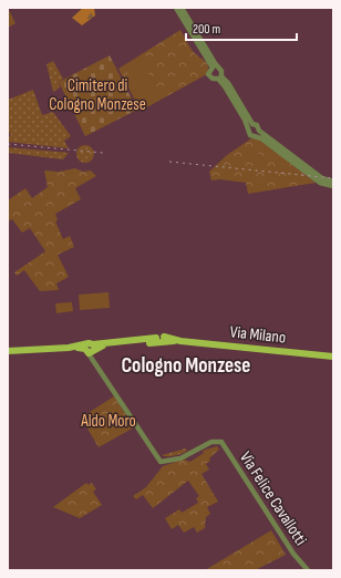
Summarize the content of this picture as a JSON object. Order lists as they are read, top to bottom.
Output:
{
  "streets": {
    "main road": ["Via Milano"],
    "street": ["Via Felice Cavallotti"]
  },
  "crossings": [
    ["Via Milano", "Via Felice Cavallotti"]
  ],
  "districts": ["Cologno Monzese"],
  "parks": ["Cimitero di Cologno Monzese", "Aldo Moro"],
  "scale_bar": "200 m"
}
